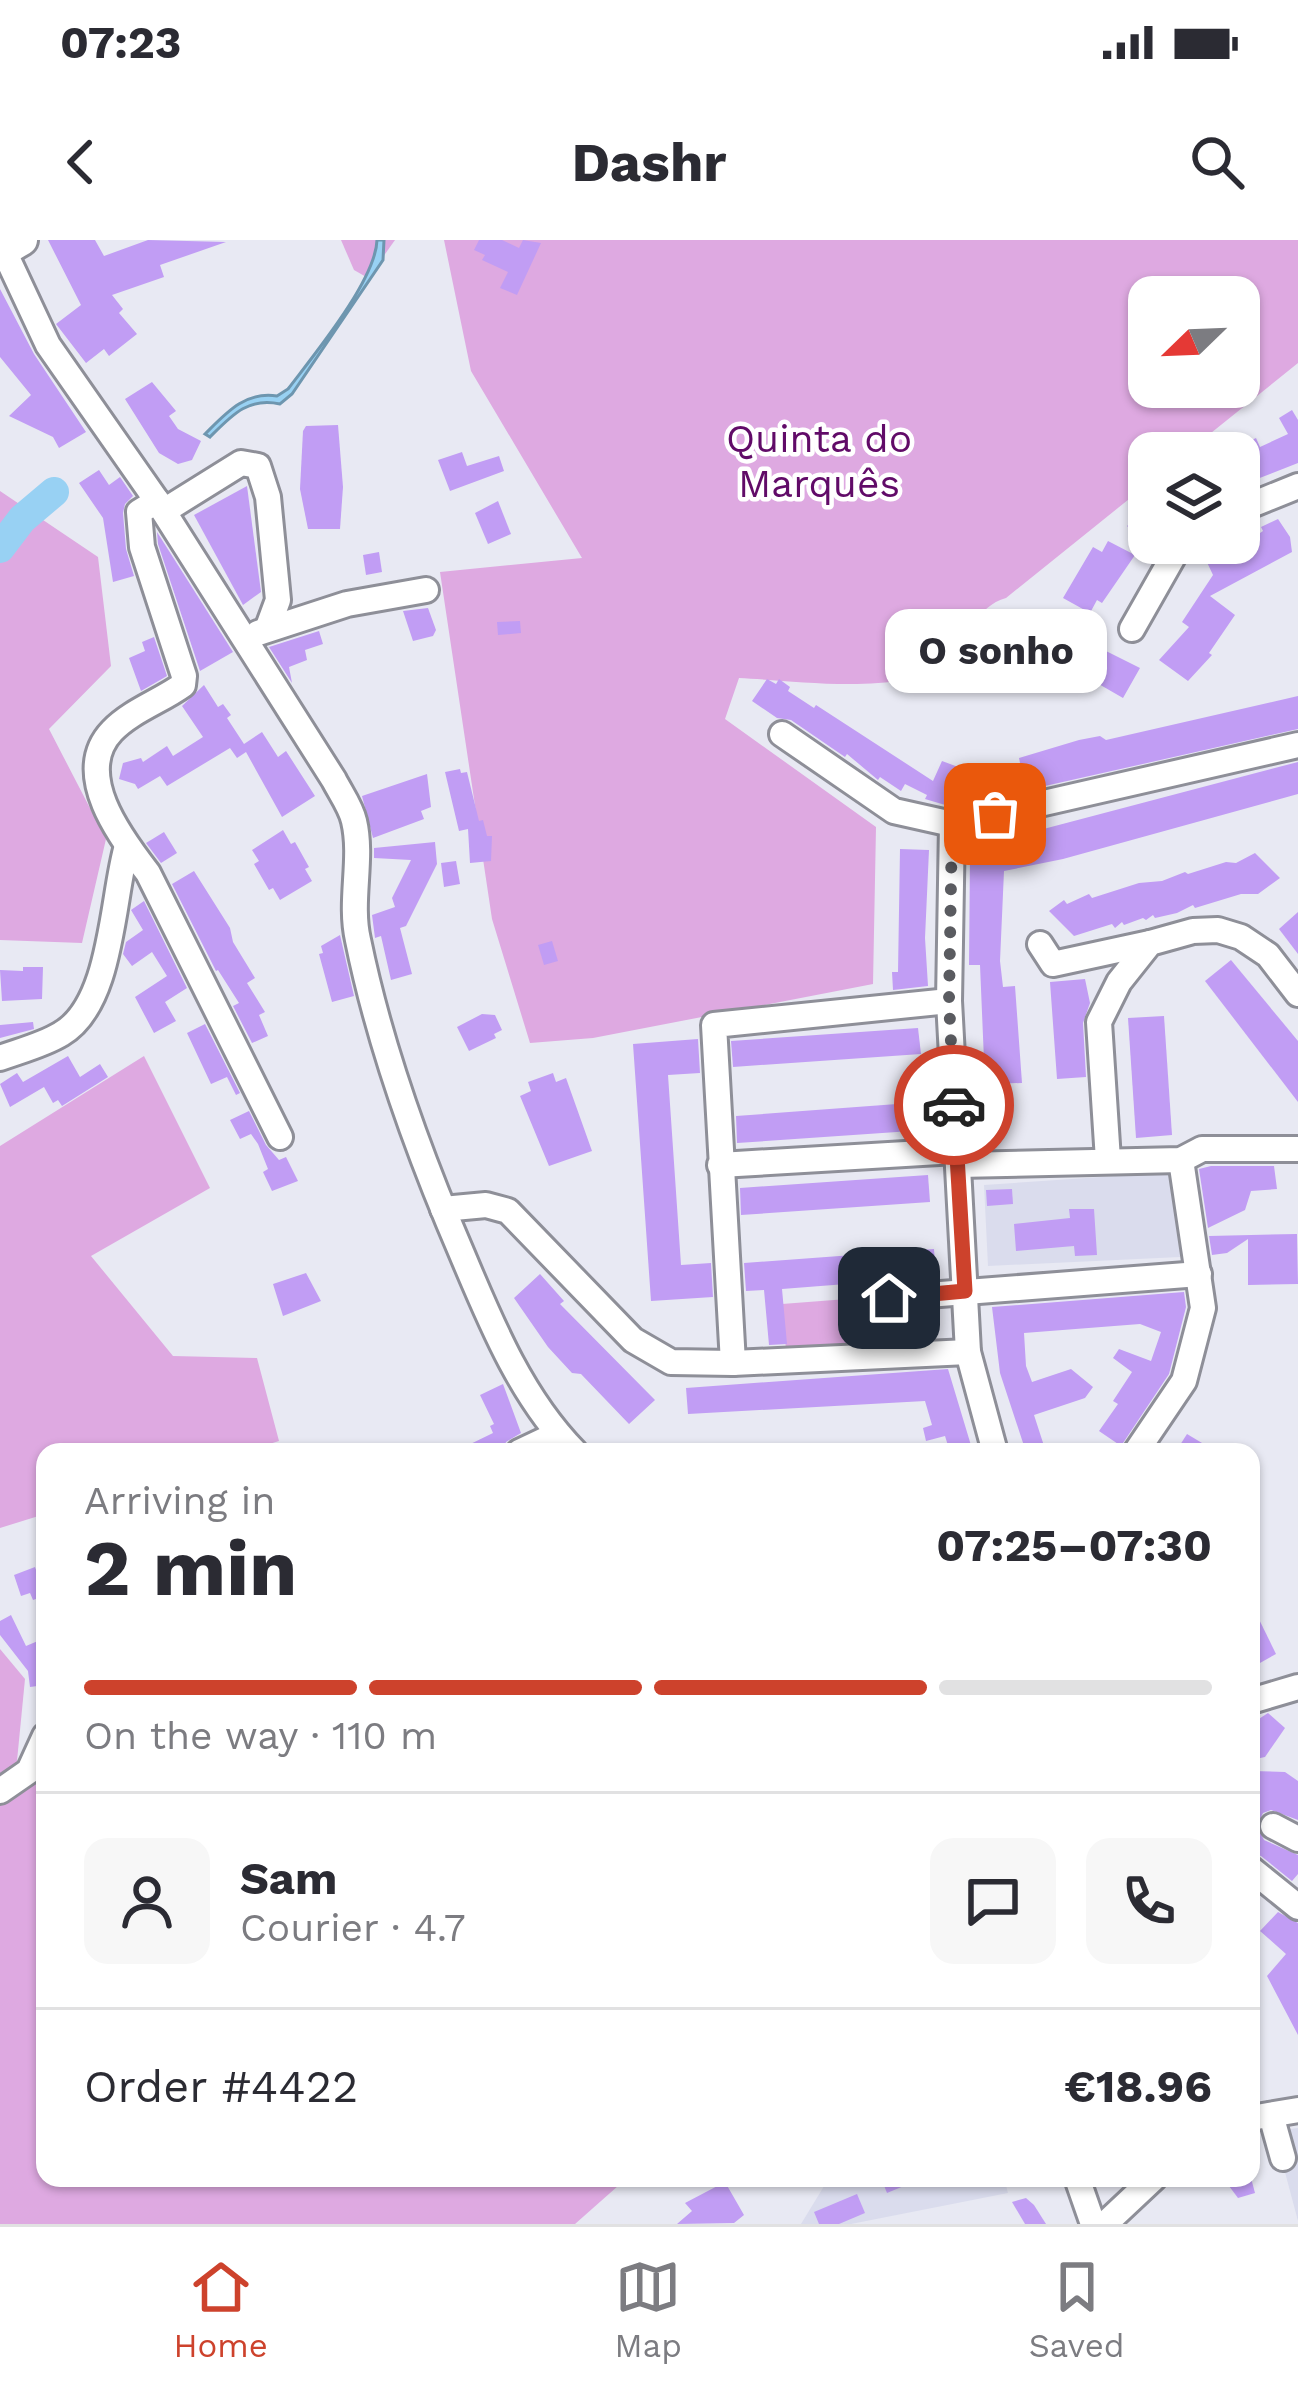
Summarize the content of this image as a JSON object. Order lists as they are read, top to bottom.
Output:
{
  "parks": ["Quinta do Marquês"],
  "places": ["O sonho"],
  "north": "bottom left",
  "page": {
    "status": "07:23",
    "header": "Dashr",
    "bubble": "O sonho",
    "heading": ["2 min", "Arriving in", "07:25–07:30"],
    "panel": [
      "Sam",
      "Courier · 4.7",
      "Order #4422",
      "€18.96"
    ],
    "bar": "On the way · 110 m",
    "tabs": ["Home", "Map", "Saved"]
  }
}
